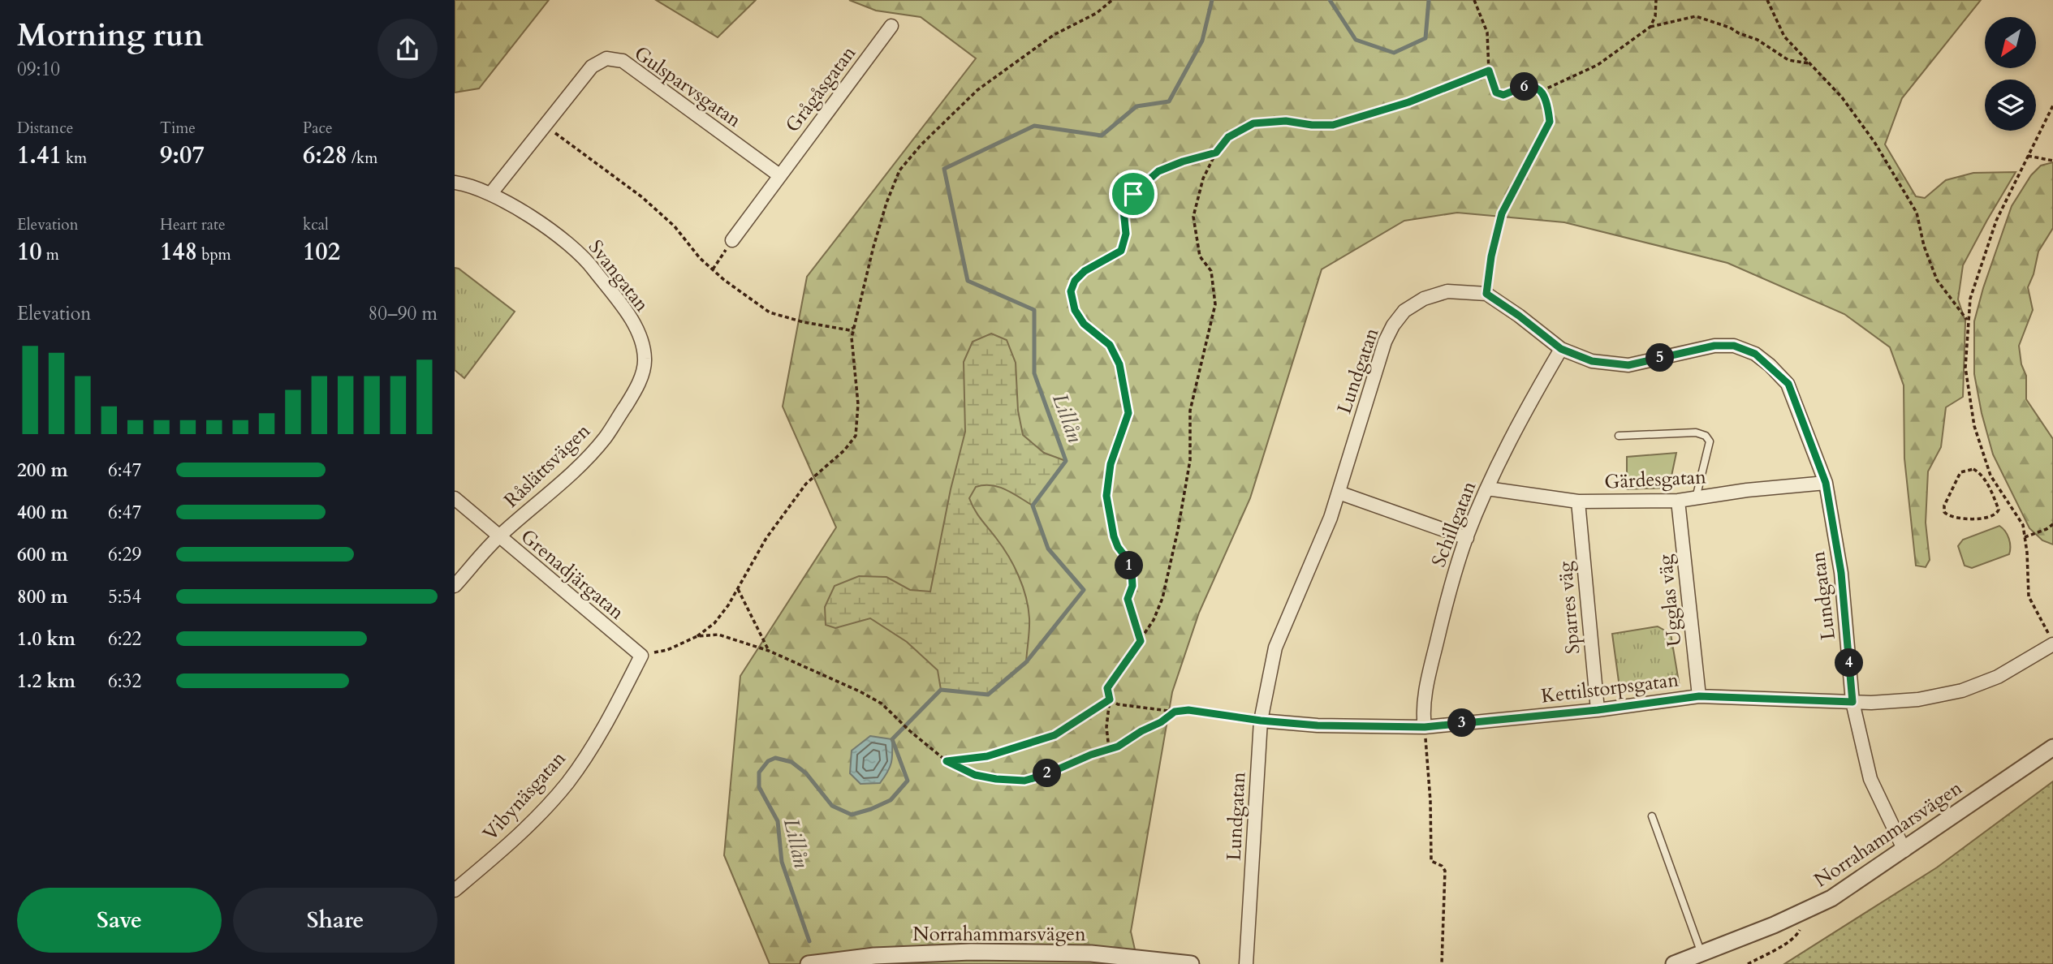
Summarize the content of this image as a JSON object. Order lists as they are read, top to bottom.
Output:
{
  "streets": {
    "street": [
      "Gulsparvsgatan",
      "Grågåsgatan",
      "Svangatan",
      "Lundgatan",
      "Råslättsvägen",
      "Gärdesgatan",
      "Schillgatan",
      "Grenadjärgatan",
      "Ugglas väg",
      "Sparres väg",
      "Kettilstorpsgatan",
      "Vibynäsgatan",
      "Norrahammarsvägen"
    ]
  },
  "crossings": [
    ["Gulsparvsgatan", "Grågåsgatan"],
    ["Gulsparvsgatan", "Svangatan"],
    ["Svangatan", "Råslättsvägen"],
    ["Lundgatan", "Gärdesgatan"],
    ["Lundgatan", "Schillgatan"],
    ["Lundgatan", "Kettilstorpsgatan"],
    ["Lundgatan", "Norrahammarsvägen"],
    ["Råslättsvägen", "Grenadjärgatan"],
    ["Gärdesgatan", "Schillgatan"],
    ["Gärdesgatan", "Ugglas väg"],
    ["Gärdesgatan", "Sparres väg"],
    ["Schillgatan", "Kettilstorpsgatan"],
    ["Grenadjärgatan", "Vibynäsgatan"],
    ["Ugglas väg", "Kettilstorpsgatan"],
    ["Sparres väg", "Kettilstorpsgatan"]
  ],
  "water": ["Lillån"],
  "north": "bottom left",
  "page": {
    "heading": ["Morning run", "09:10"],
    "pins": [
      "6",
      "5",
      "1",
      "4",
      "3",
      "2"
    ],
    "stats": [
      ["Distance", "1.41 km"],
      ["Time", "9:07"],
      ["Pace", "6:28 /km"],
      ["Elevation", "10 m"],
      ["Heart rate", "148 bpm"],
      ["kcal", "102"]
    ],
    "chart": ["Elevation", "80–90 m"],
    "list": [
      {
        "name": "200 m",
        "note": "6:47"
      },
      {
        "name": "400 m",
        "note": "6:47"
      },
      {
        "name": "600 m",
        "note": "6:29"
      },
      {
        "name": "800 m",
        "note": "5:54"
      },
      {
        "name": "1.0 km",
        "note": "6:22"
      },
      {
        "name": "1.2 km",
        "note": "6:32"
      }
    ],
    "buttons": ["Save", "Share"]
  }
}
